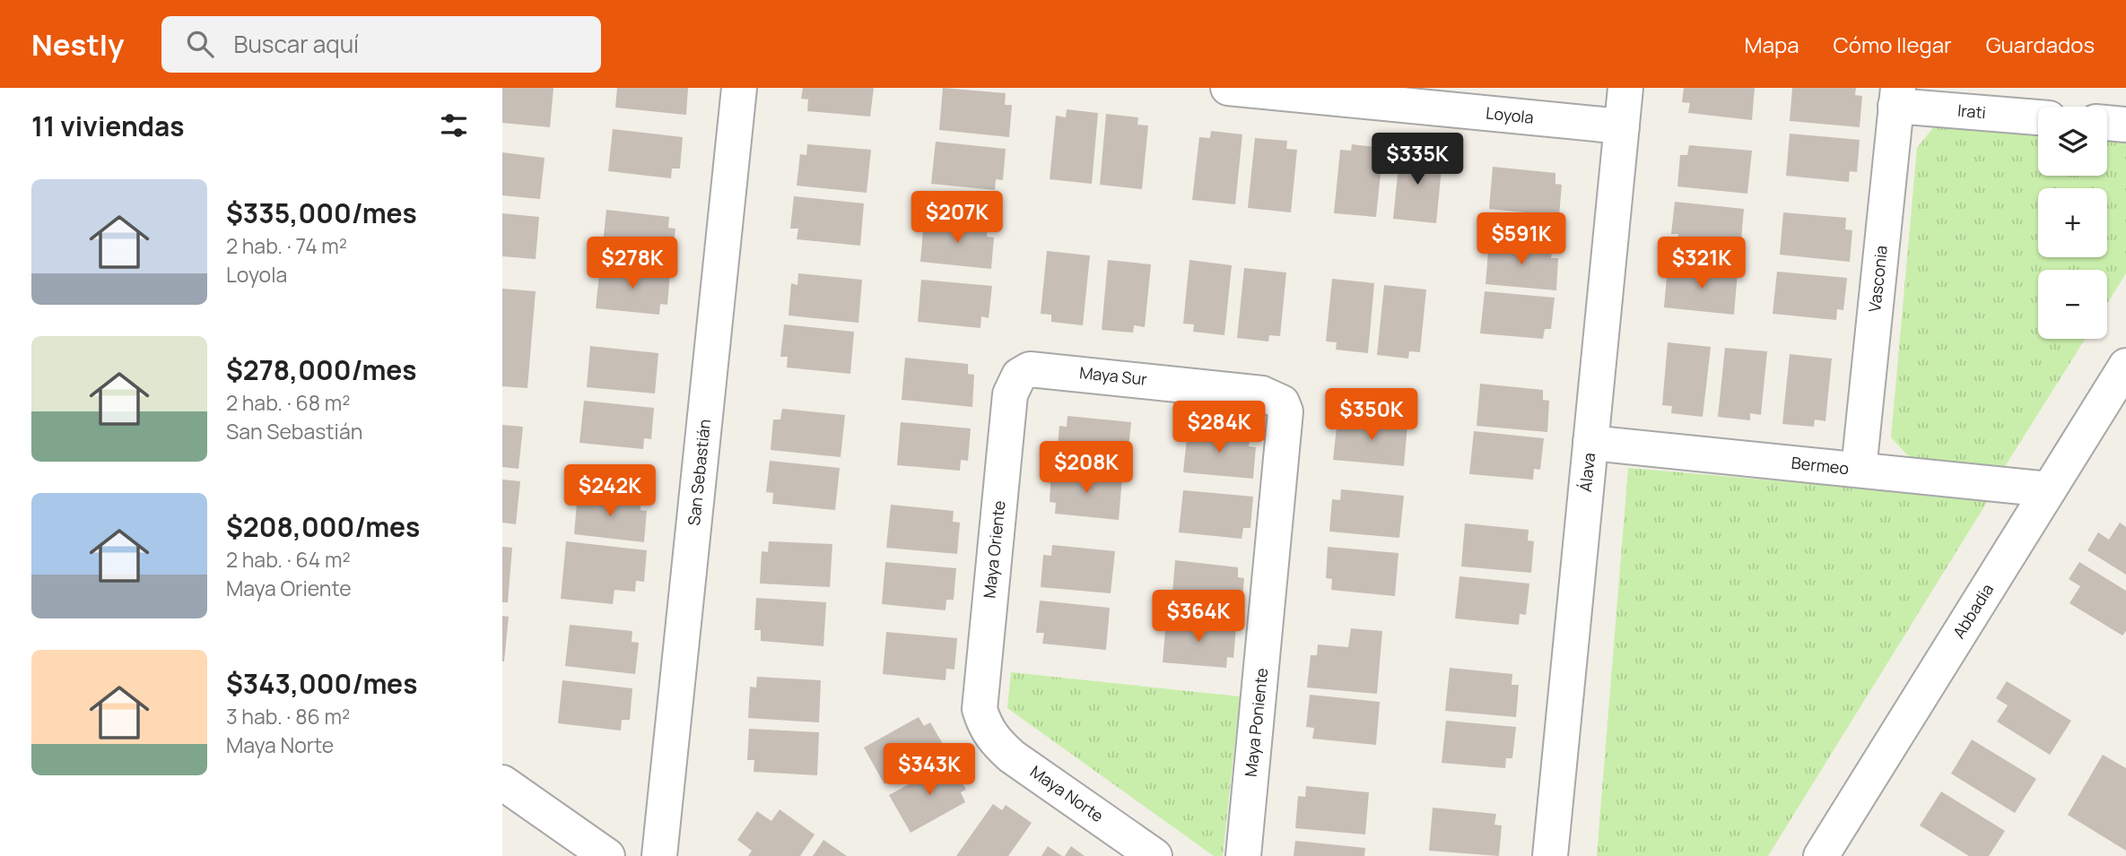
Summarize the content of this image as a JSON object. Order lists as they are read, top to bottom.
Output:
{
  "streets": {
    "street": [
      "Irati",
      "Loyola",
      "Vasconia",
      "Maya Sur",
      "Bermeo",
      "San Sebastián",
      "Álava",
      "Maya Oriente",
      "Abbadia",
      "Maya Poniente",
      "Maya Norte"
    ]
  },
  "crossings": [
    ["Irati", "Vasconia"],
    ["Loyola", "Álava"],
    ["Vasconia", "Bermeo"],
    ["Maya Sur", "Maya Oriente"],
    ["Maya Sur", "Maya Poniente"],
    ["Bermeo", "Álava"],
    ["Bermeo", "Abbadia"],
    ["Maya Oriente", "Maya Norte"]
  ],
  "page": {
    "header": "Nestly",
    "search": "Buscar aquí",
    "nav": ["Mapa", "Cómo llegar", "Guardados"],
    "heading": "11 viviendas",
    "map_buttons": ["+", "−"],
    "price": [
      "$335K",
      "$207K",
      "$591K",
      "$278K",
      "$321K",
      "$350K",
      "$284K",
      "$208K",
      "$242K",
      "$364K",
      "$343K"
    ],
    "list": [
      {
        "name": "$335,000/mes",
        "note": "2 hab. · 74 m² · Loyola"
      },
      {
        "name": "$278,000/mes",
        "note": "2 hab. · 68 m² · San Sebastián"
      },
      {
        "name": "$208,000/mes",
        "note": "2 hab. · 64 m² · Maya Oriente"
      },
      {
        "name": "$343,000/mes",
        "note": "3 hab. · 86 m² · Maya Norte"
      }
    ]
  }
}
